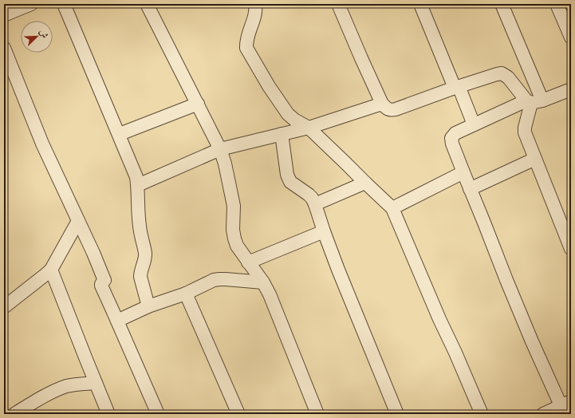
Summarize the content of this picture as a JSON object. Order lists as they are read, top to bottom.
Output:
{
  "north": "top right"
}
